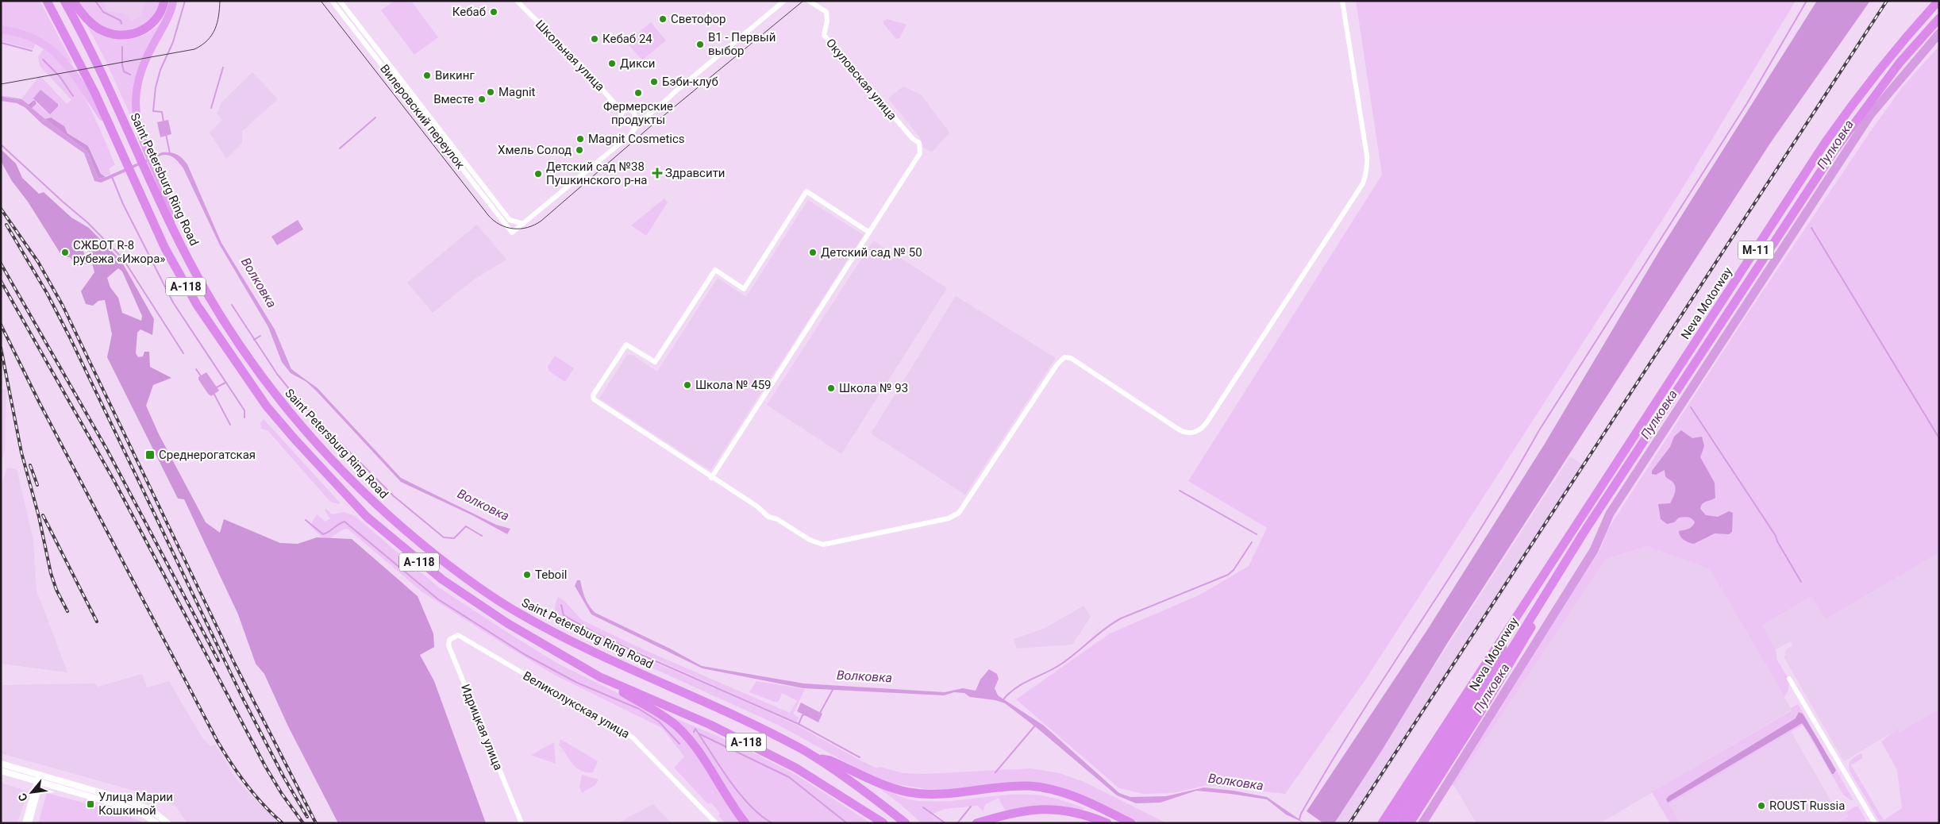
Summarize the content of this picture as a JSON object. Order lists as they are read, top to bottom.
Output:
{
  "streets": {
    "highway": [
      "Saint Petersburg Ring Road",
      "М-11",
      "А-118",
      "Neva Motorway"
    ],
    "street": [
      "Школьная улица",
      "Окуловская улица",
      "Вилеровский переулок",
      "Великолукская улица",
      "Идрицкая улица"
    ]
  },
  "crossings": [
    ["Великолукская улица", "Идрицкая улица"]
  ],
  "water": ["Пулковка", "Волковка"],
  "places": {
    "other": [
      "Кебаб",
      "Светофор",
      "Кебаб 24",
      "В1 - Первый выбор",
      "Дикси",
      "Викинг",
      "Бэби-клуб",
      "Magnit",
      "Фермерские продукты",
      "Вместе",
      "Magnit Cosmetics",
      "Хмель Солод",
      "Детский сад №38 Пушкинского р-на",
      "СЖБОТ R-8 рубежа «Ижора»",
      "Детский сад № 50",
      "Школа № 459",
      "Школа № 93",
      "Teboil",
      "ROUST Russia"
    ],
    "health": ["Здравсити"],
    "transit": ["Среднерогатская", "Улица Марии Кошкиной"]
  },
  "north": "bottom left"
}
